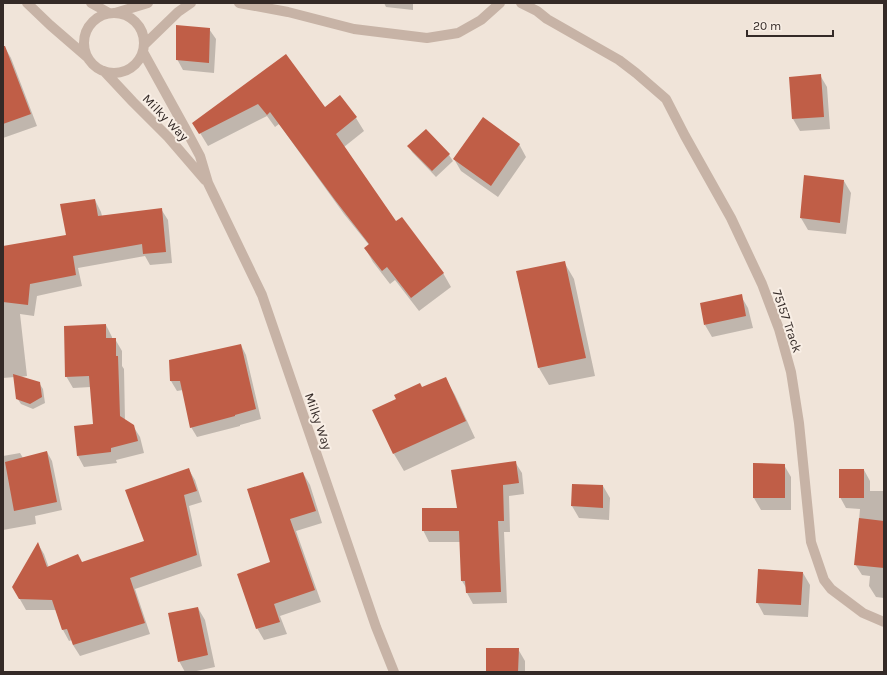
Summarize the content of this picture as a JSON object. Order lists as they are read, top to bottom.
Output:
{
  "streets": {
    "street": ["Milky Way", "75157 Track"]
  },
  "scale_bar": "20 m"
}
